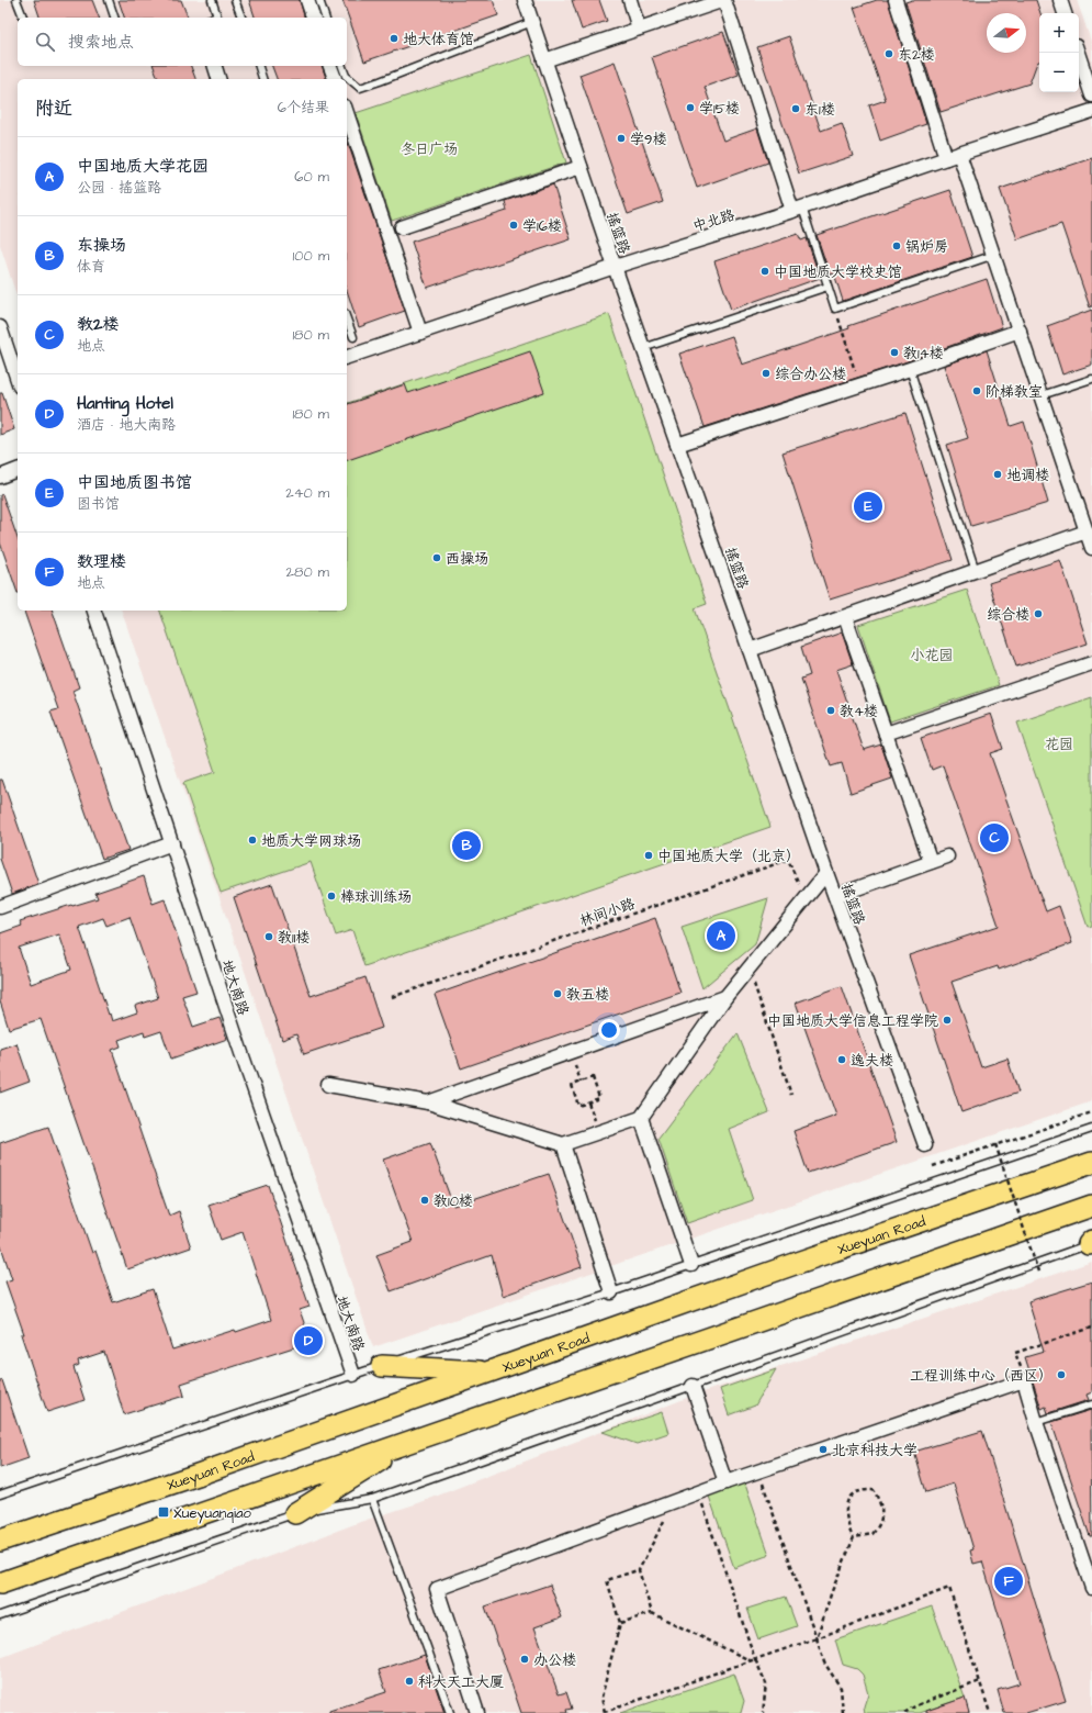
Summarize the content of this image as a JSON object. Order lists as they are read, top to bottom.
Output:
{
  "streets": {
    "main road": ["Xueyuan Road"],
    "street": ["中北路", "摇篮路", "地大南路"],
    "path": ["林间小路"]
  },
  "crossings": [
    ["中北路", "摇篮路"]
  ],
  "parks": ["冬日广场", "小花园", "花园"],
  "places": {
    "other": [
      "地大体育馆",
      "东2楼",
      "学15楼",
      "东1楼",
      "学9楼",
      "学16楼",
      "锅炉房",
      "中国地质大学校史馆",
      "教14楼",
      "综合办公楼",
      "阶梯教室",
      "地调楼",
      "西操场",
      "综合楼",
      "教4楼",
      "地质大学网球场",
      "中国地质大学（北京）",
      "棒球训练场",
      "教11楼",
      "教五楼",
      "中国地质大学信息工程学院",
      "逸夫楼",
      "教10楼",
      "工程训练中心（西区）",
      "北京科技大学",
      "办公楼",
      "科大天工大厦"
    ],
    "transit": ["Xueyuanqiao"]
  },
  "north": "right",
  "page": {
    "map_buttons": ["+", "−"],
    "search": "搜索地点",
    "heading": ["附近", "6个结果"],
    "list": [
      {
        "mark": "A",
        "name": "中国地质大学花园",
        "note": "公园 · 摇篮路",
        "value": "60 m"
      },
      {
        "mark": "B",
        "name": "东操场",
        "note": "体育",
        "value": "100 m"
      },
      {
        "mark": "C",
        "name": "教2楼",
        "note": "地点",
        "value": "180 m"
      },
      {
        "mark": "D",
        "name": "Hanting Hotel",
        "note": "酒店 · 地大南路",
        "value": "180 m"
      },
      {
        "mark": "E",
        "name": "中国地质图书馆",
        "note": "图书馆",
        "value": "240 m"
      },
      {
        "mark": "F",
        "name": "数理楼",
        "note": "地点",
        "value": "280 m"
      }
    ],
    "pins": [
      "E",
      "C",
      "B",
      "A",
      "D",
      "F"
    ]
  }
}
